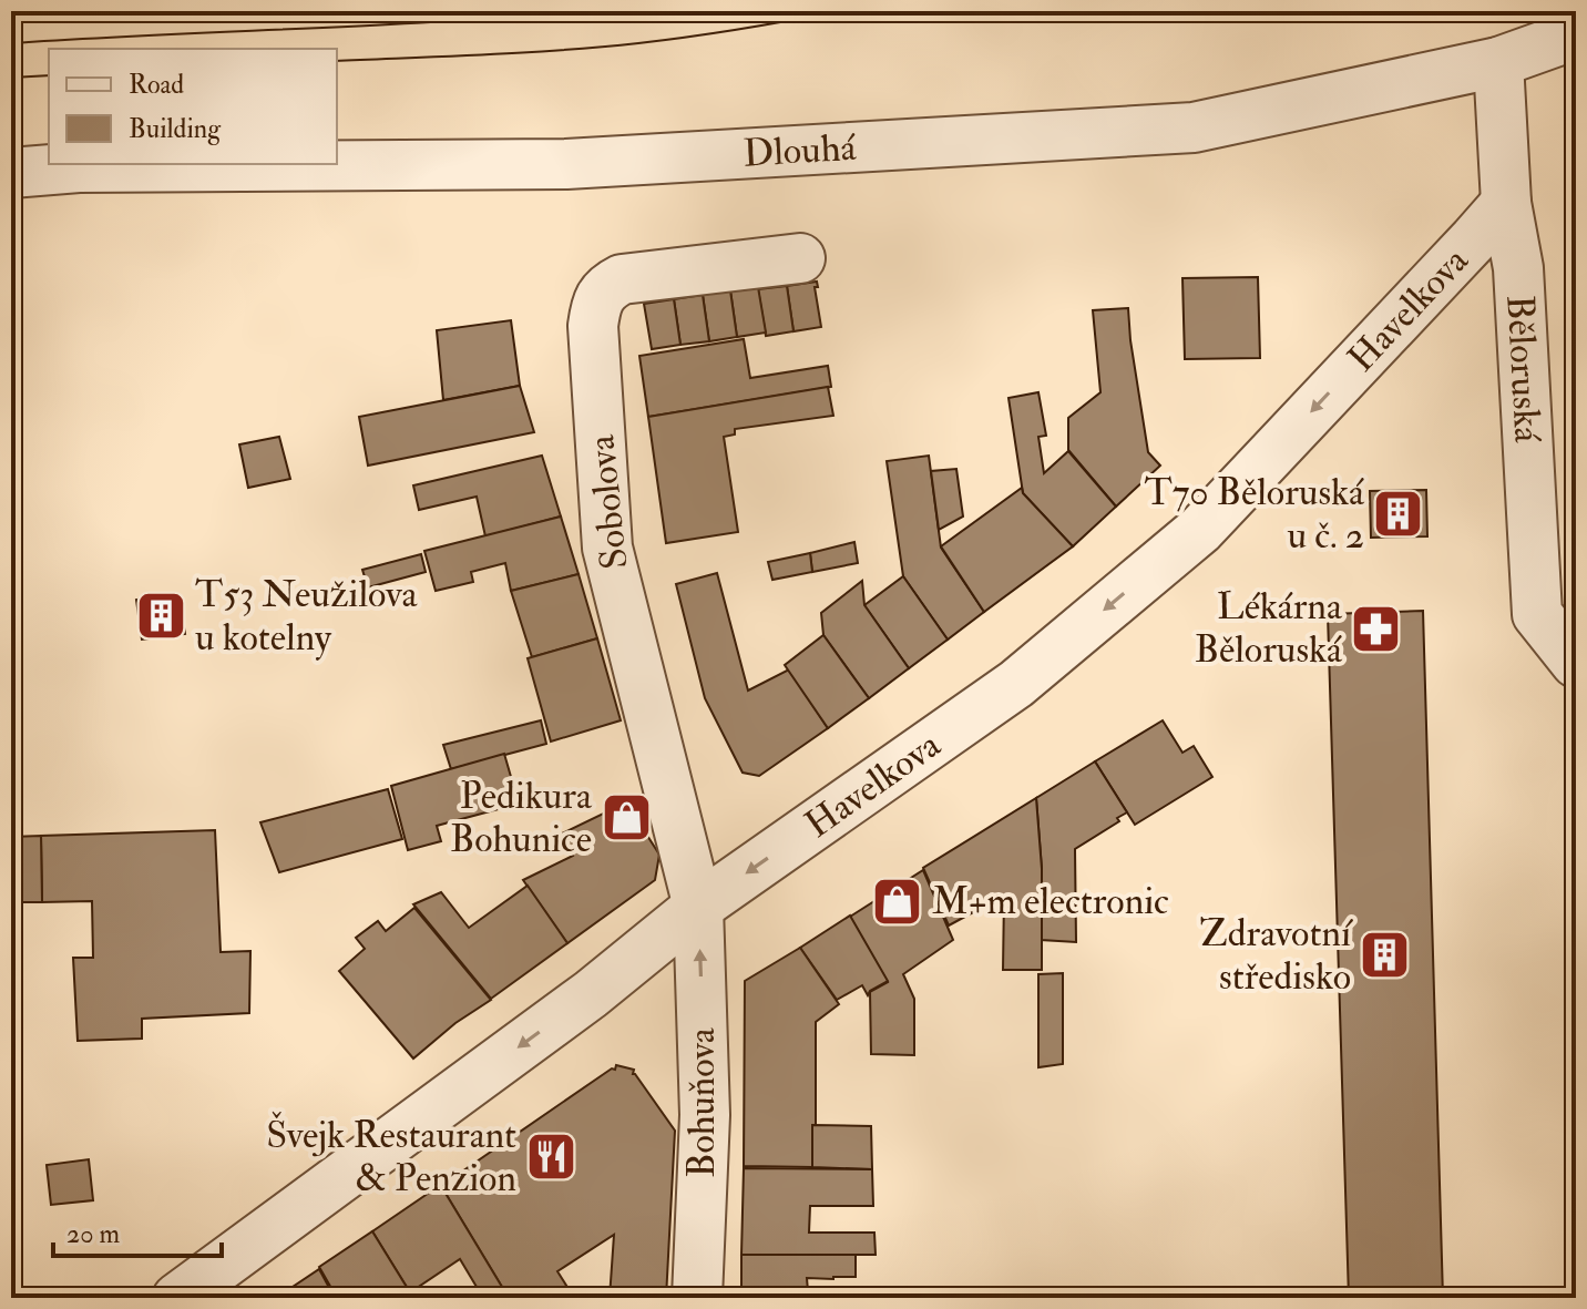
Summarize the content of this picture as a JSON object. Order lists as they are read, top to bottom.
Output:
{
  "streets": {
    "street": [
      "Dlouhá",
      "Havelkova",
      "Běloruská",
      "Sobolova",
      "Bohuňova"
    ]
  },
  "crossings": [
    ["Dlouhá", "Běloruská"],
    ["Havelkova", "Běloruská"],
    ["Havelkova", "Sobolova"],
    ["Havelkova", "Bohuňova"],
    ["Sobolova", "Bohuňova"]
  ],
  "one_way": ["Havelkova", "Bohuňova"],
  "places": {
    "building": ["T70 Běloruská u č. 2", "T53 Neužilova u kotelny", "Zdravotní středisko"],
    "pharmacy": ["Lékárna Běloruská"],
    "shop": ["Pedikura Bohunice", "M+m electronic"],
    "restaurant": ["Švejk Restaurant & Penzion"]
  },
  "legend": ["Road", "Building"],
  "scale_bar": "20 m"
}
